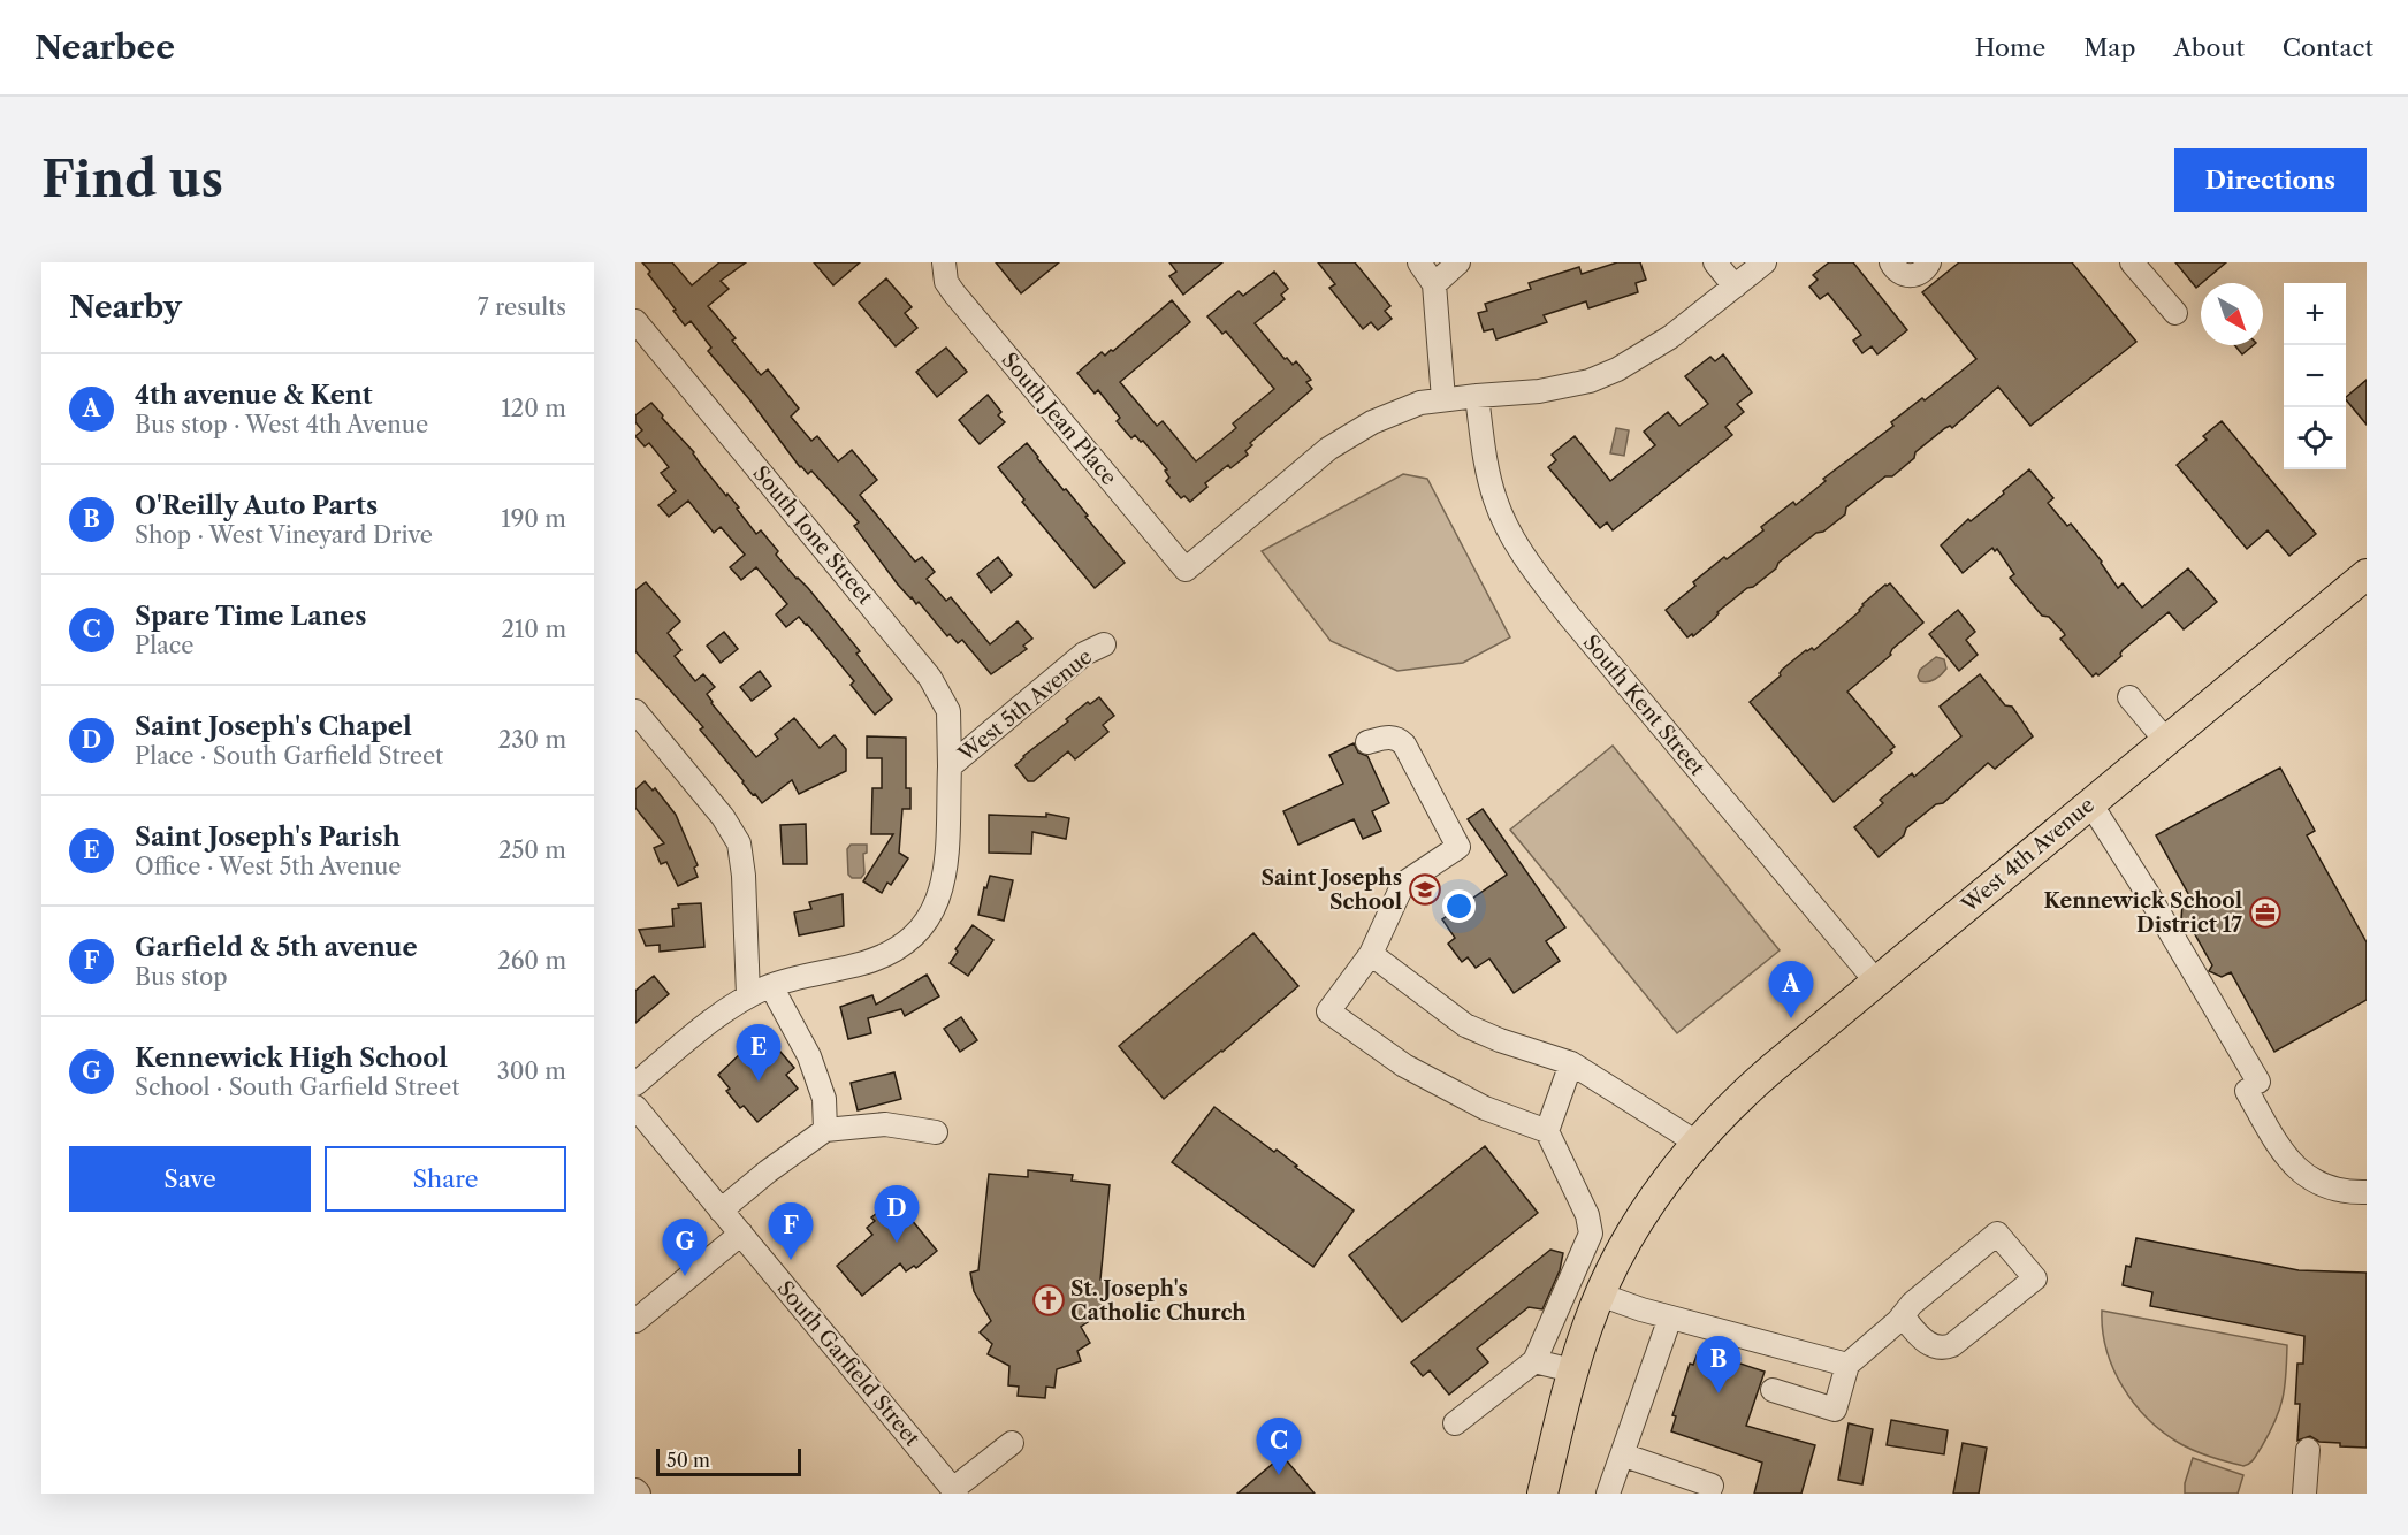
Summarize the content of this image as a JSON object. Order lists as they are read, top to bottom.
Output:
{
  "streets": {
    "main road": ["West 4th Avenue"],
    "street": [
      "South Jean Place",
      "South Ione Street",
      "West 5th Avenue",
      "South Kent Street",
      "South Garfield Street"
    ]
  },
  "crossings": [
    ["South Ione Street", "West 5th Avenue"],
    ["South Kent Street", "West 4th Avenue"]
  ],
  "places": {
    "school or university": ["Saint Josephs School"],
    "office": ["Kennewick School District 17"],
    "church": ["St. Joseph's Catholic Church"]
  },
  "scale_bar": "50 m",
  "north": "bottom right",
  "page": {
    "header": "Nearbee",
    "nav": [
      "Home",
      "Map",
      "About",
      "Contact"
    ],
    "buttons": [
      "Directions",
      ["Save", "Share"]
    ],
    "title": "Find us",
    "heading": ["Nearby", "7 results"],
    "map_buttons": ["+", "−"],
    "list": [
      {
        "mark": "A",
        "name": "4th avenue & Kent",
        "note": "Bus stop · West 4th Avenue",
        "value": "120 m"
      },
      {
        "mark": "B",
        "name": "O'Reilly Auto Parts",
        "note": "Shop · West Vineyard Drive",
        "value": "190 m"
      },
      {
        "mark": "C",
        "name": "Spare Time Lanes",
        "note": "Place",
        "value": "210 m"
      },
      {
        "mark": "D",
        "name": "Saint Joseph's Chapel",
        "note": "Place · South Garfield Street",
        "value": "230 m"
      },
      {
        "mark": "E",
        "name": "Saint Joseph's Parish",
        "note": "Office · West 5th Avenue",
        "value": "250 m"
      },
      {
        "mark": "F",
        "name": "Garfield & 5th avenue",
        "note": "Bus stop",
        "value": "260 m"
      },
      {
        "mark": "G",
        "name": "Kennewick High School",
        "note": "School · South Garfield Street",
        "value": "300 m"
      }
    ],
    "pins": [
      "A",
      "E",
      "D",
      "F",
      "G",
      "B",
      "C"
    ],
    "scale": "50 m"
  }
}
